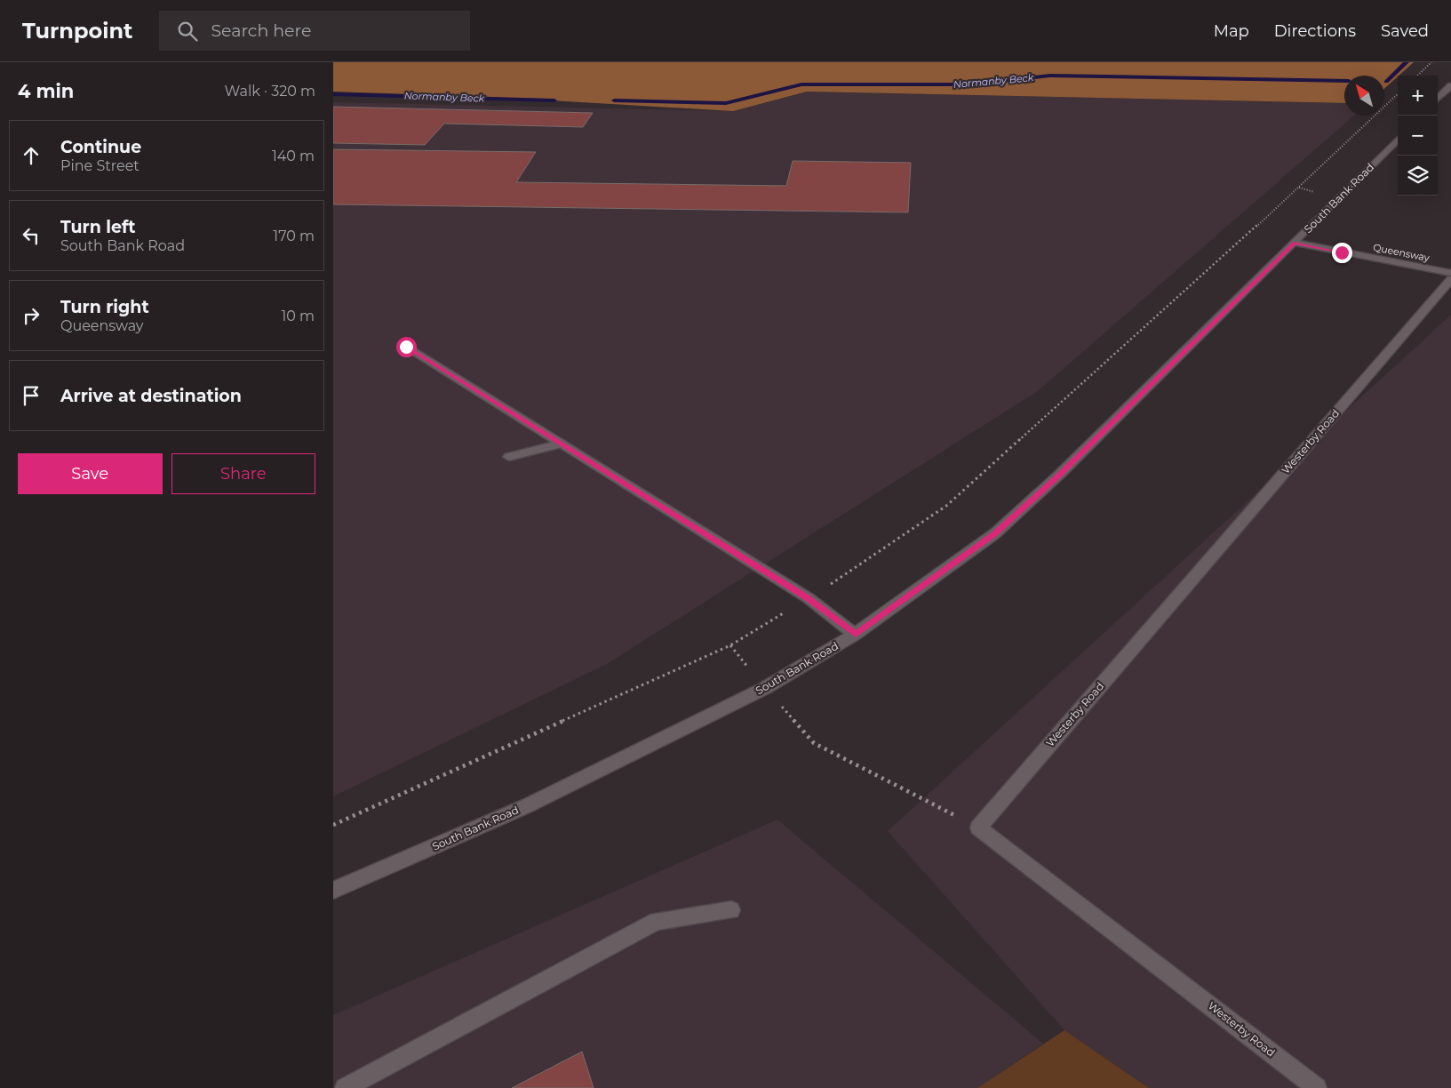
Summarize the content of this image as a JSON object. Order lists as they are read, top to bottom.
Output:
{
  "streets": {
    "street": ["South Bank Road", "Queensway", "Westerby Road"]
  },
  "crossings": [
    ["South Bank Road", "Queensway"]
  ],
  "water": ["Normanby Beck"],
  "north": "top left",
  "page": {
    "header": "Turnpoint",
    "search": "Search here",
    "nav": ["Map", "Directions", "Saved"],
    "heading": ["4 min", "Walk · 320 m"],
    "map_buttons": ["+", "−"],
    "list": [
      ["Continue", "Pine Street", "140 m"],
      ["Turn left", "South Bank Road", "170 m"],
      ["Turn right", "Queensway", "10 m"],
      "Arrive at destination"
    ],
    "buttons": ["Save", "Share"]
  }
}
